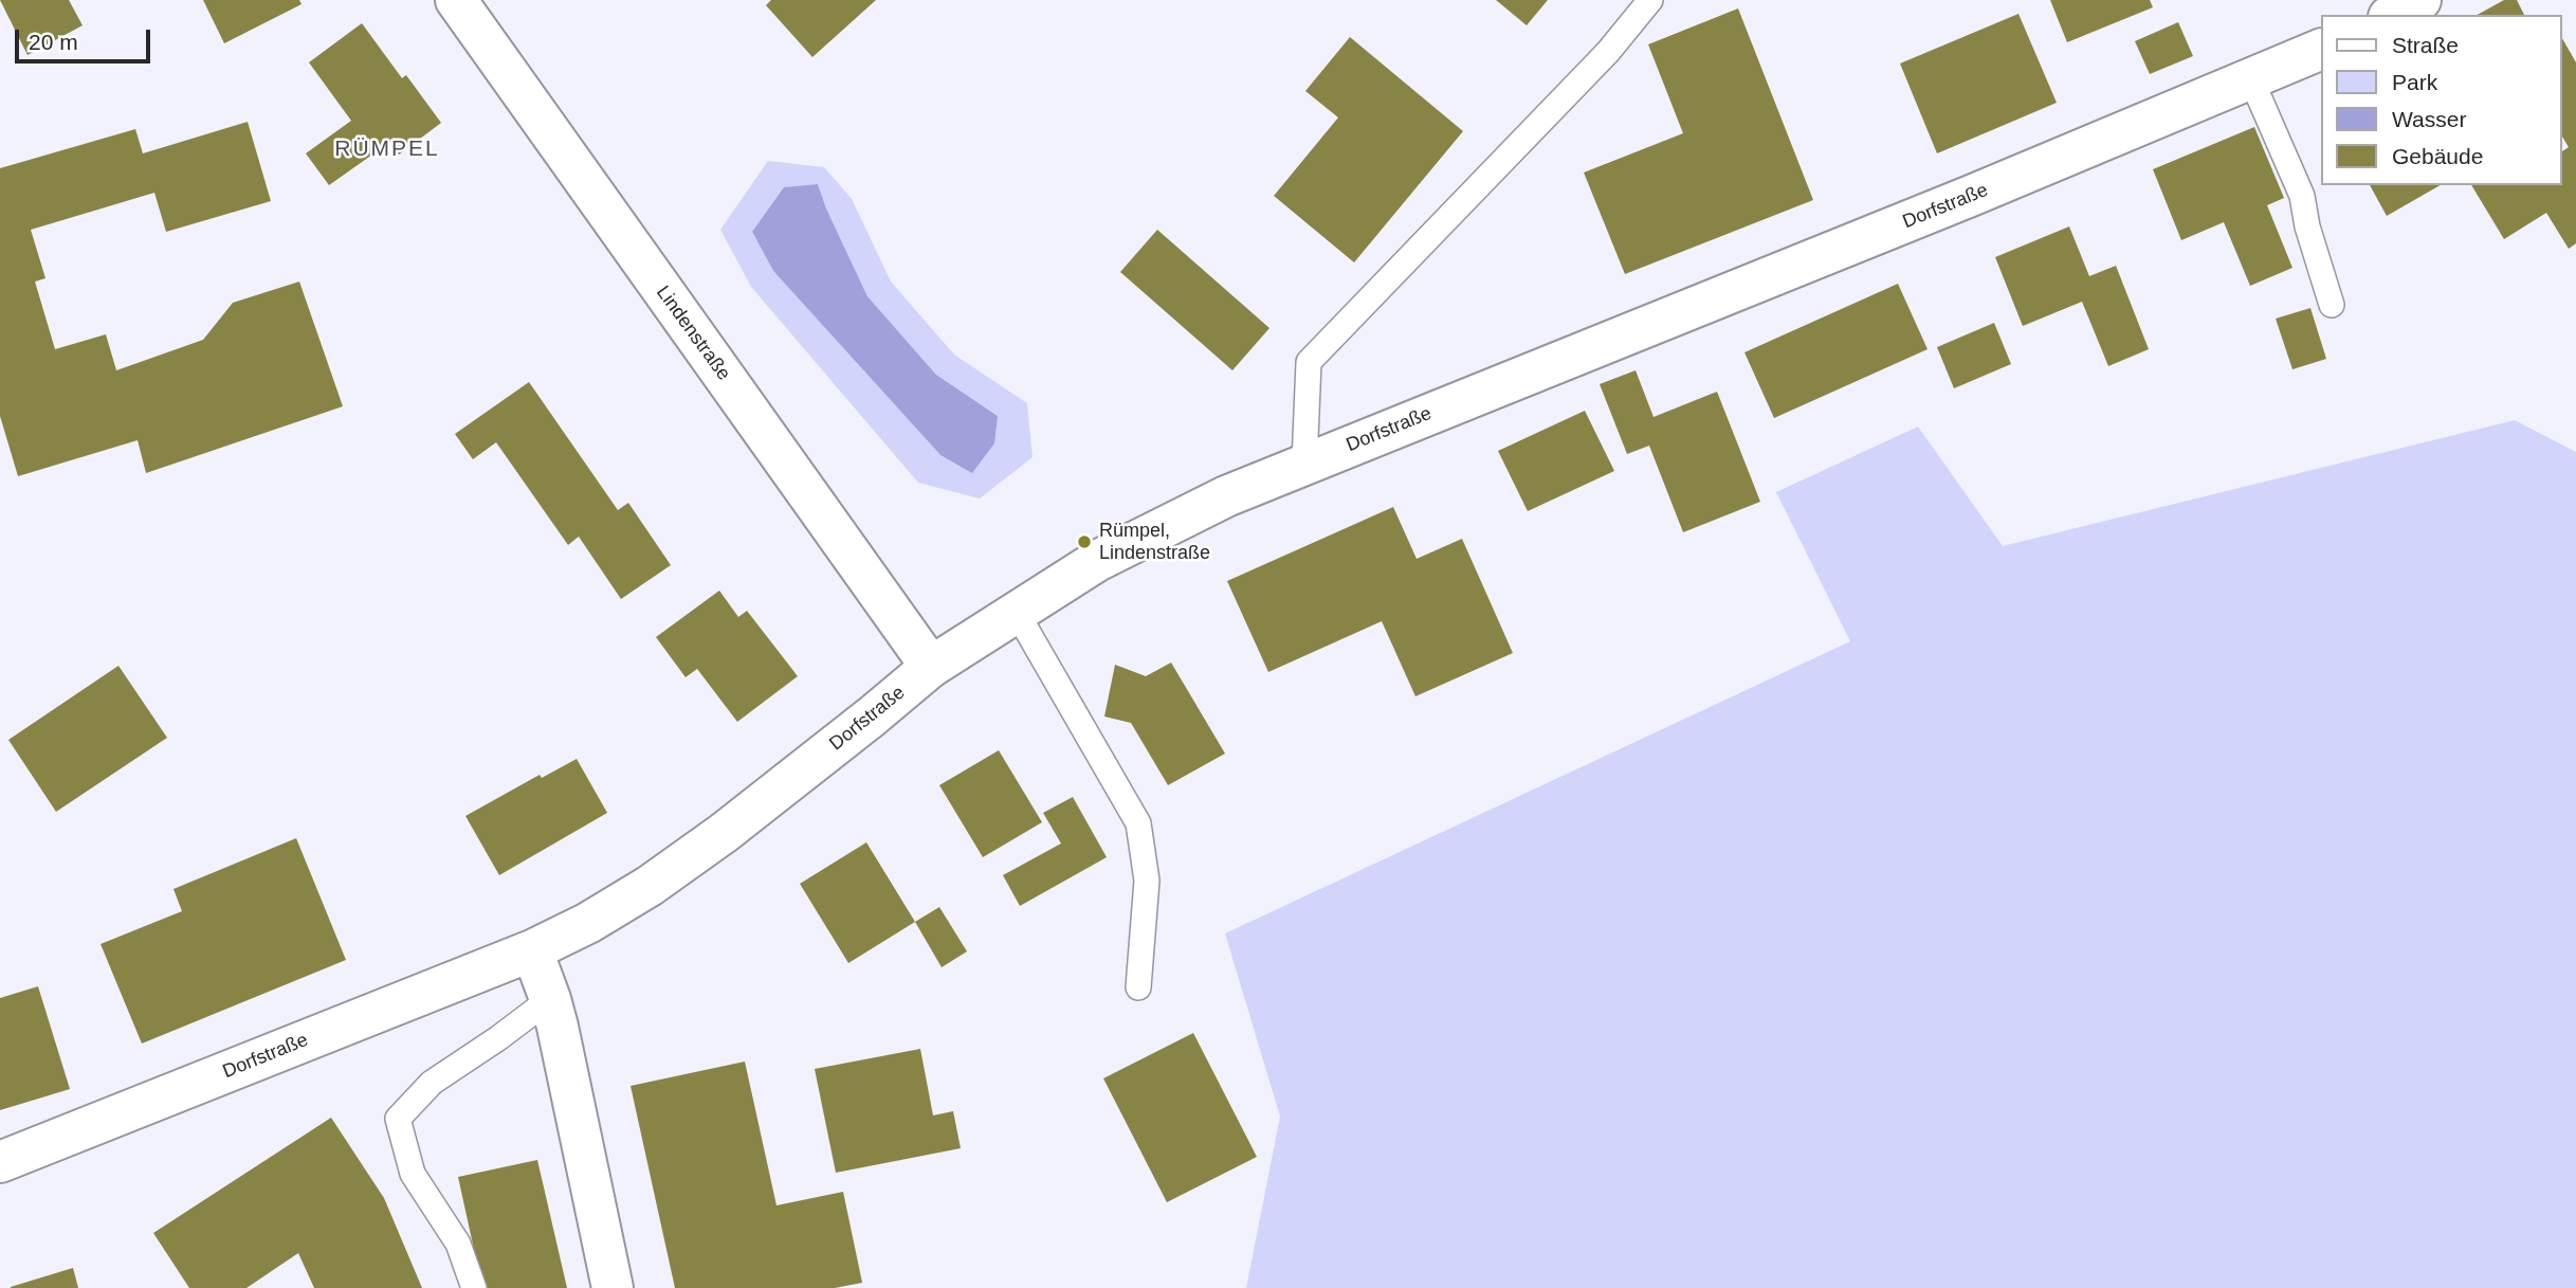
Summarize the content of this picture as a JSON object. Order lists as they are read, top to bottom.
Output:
{
  "streets": {
    "street": ["Dorfstraße", "Lindenstraße"]
  },
  "crossings": [
    ["Dorfstraße", "Lindenstraße"]
  ],
  "districts": ["RÜMPEL"],
  "places": ["Rümpel, Lindenstraße"],
  "legend": [
    "Straße",
    "Park",
    "Wasser",
    "Gebäude"
  ],
  "scale_bar": "20 m"
}
